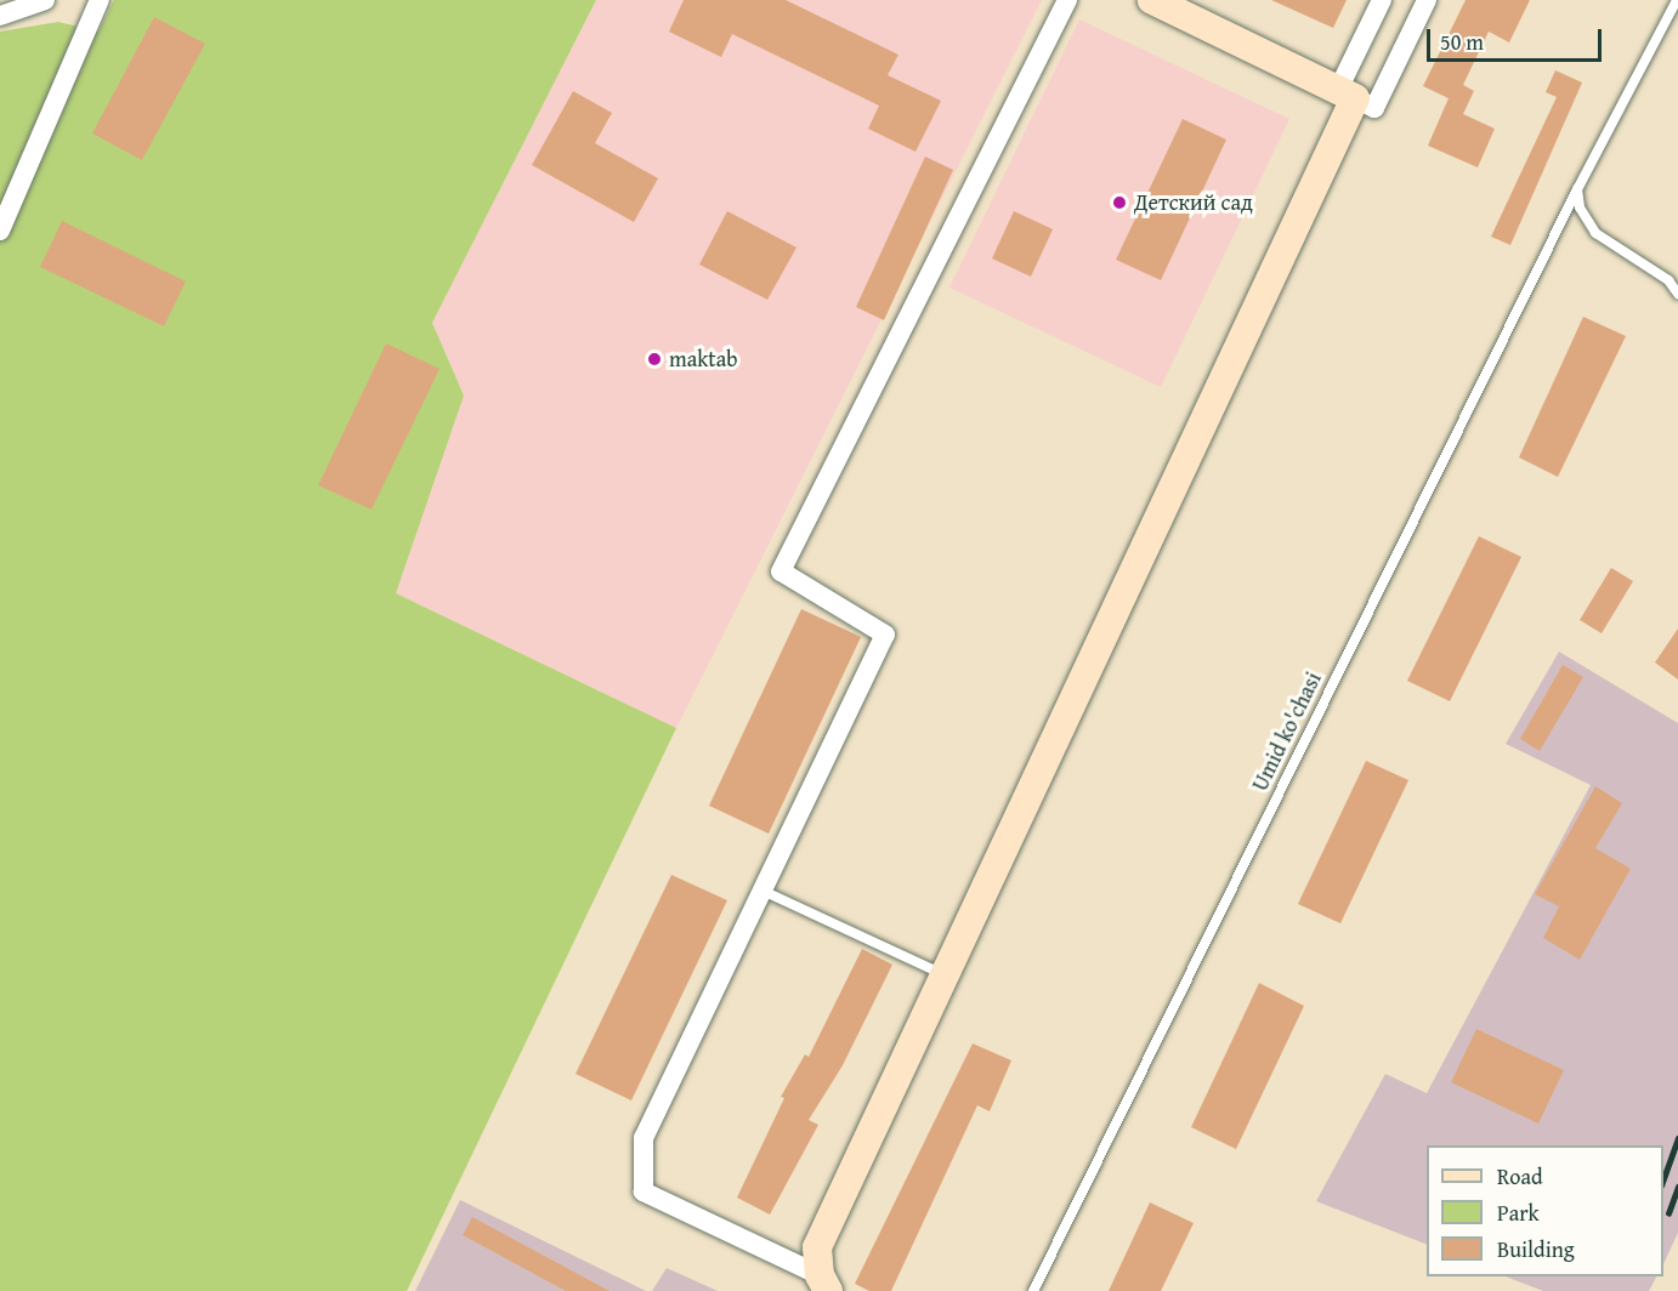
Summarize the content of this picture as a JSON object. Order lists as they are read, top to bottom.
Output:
{
  "streets": {
    "lane": ["Umid ko'chasi"]
  },
  "places": ["Детский сад", "maktab"],
  "legend": ["Road", "Park", "Building"],
  "scale_bar": "50 m"
}
